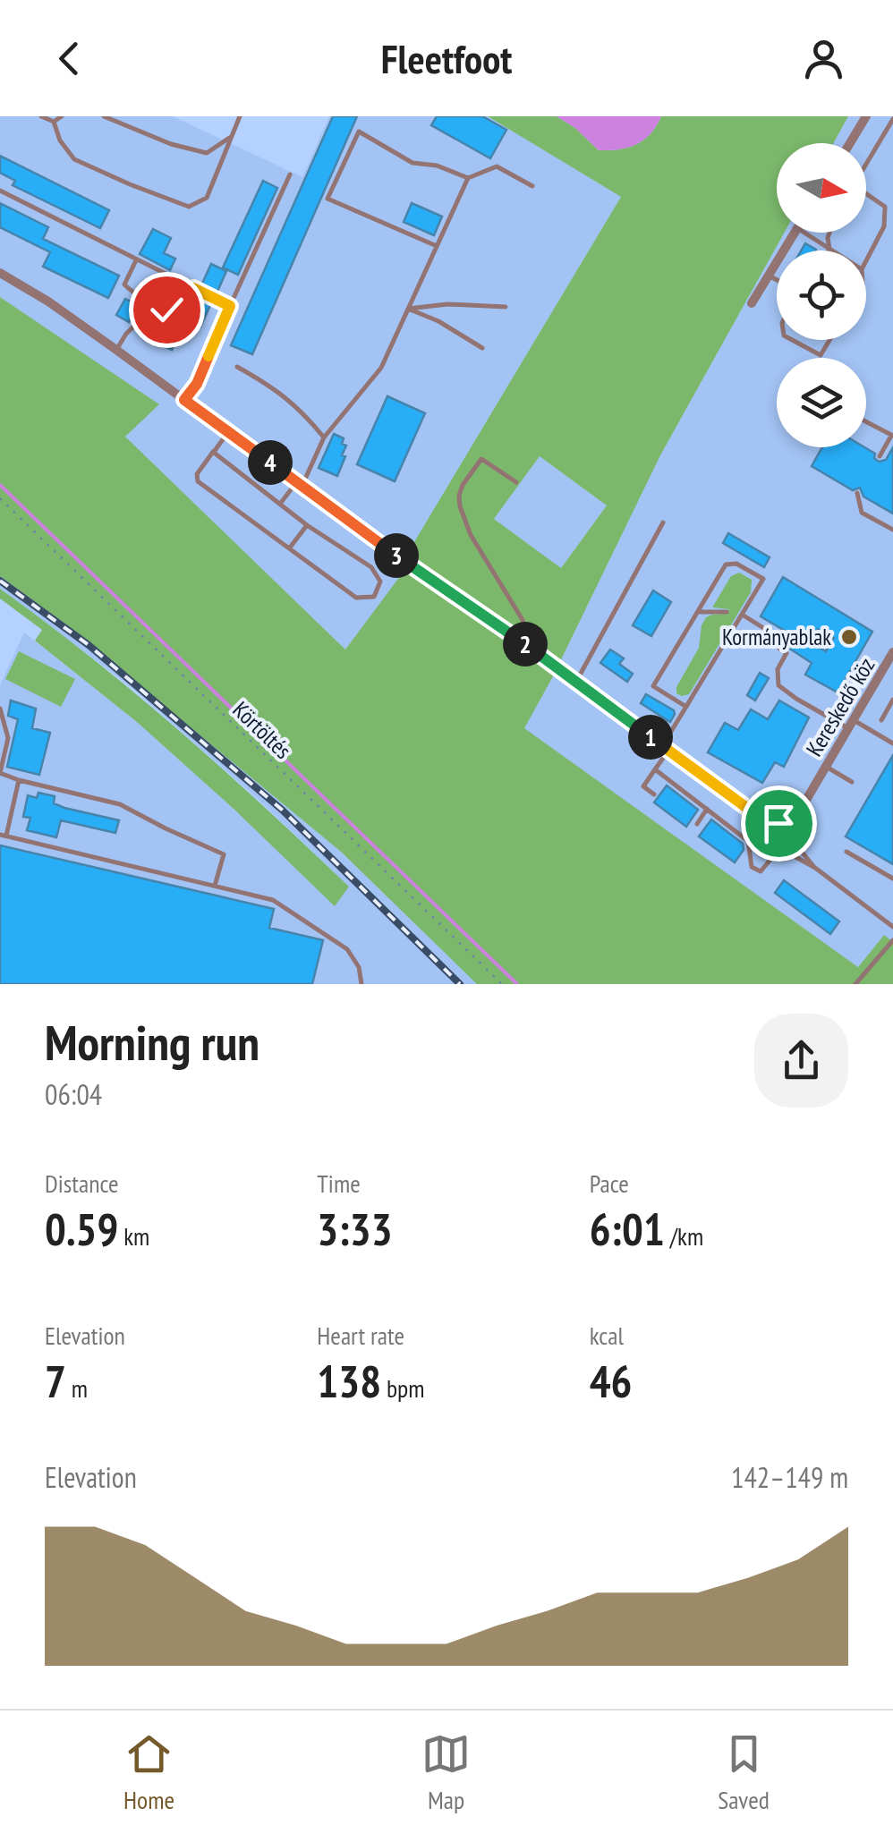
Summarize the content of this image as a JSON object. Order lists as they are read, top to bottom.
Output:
{
  "streets": {
    "street": ["Kereskedő köz"],
    "path": ["Körtöltés"]
  },
  "places": ["Kormányablak"],
  "north": "right",
  "page": {
    "header": "Fleetfoot",
    "pins": [
      "4",
      "3",
      "2",
      "1"
    ],
    "heading": ["Morning run", "06:04"],
    "stats": [
      ["Distance", "0.59 km"],
      ["Time", "3:33"],
      ["Pace", "6:01 /km"],
      ["Elevation", "7 m"],
      ["Heart rate", "138 bpm"],
      ["kcal", "46"]
    ],
    "chart": ["Elevation", "142–149 m"],
    "tabs": ["Home", "Map", "Saved"]
  }
}
